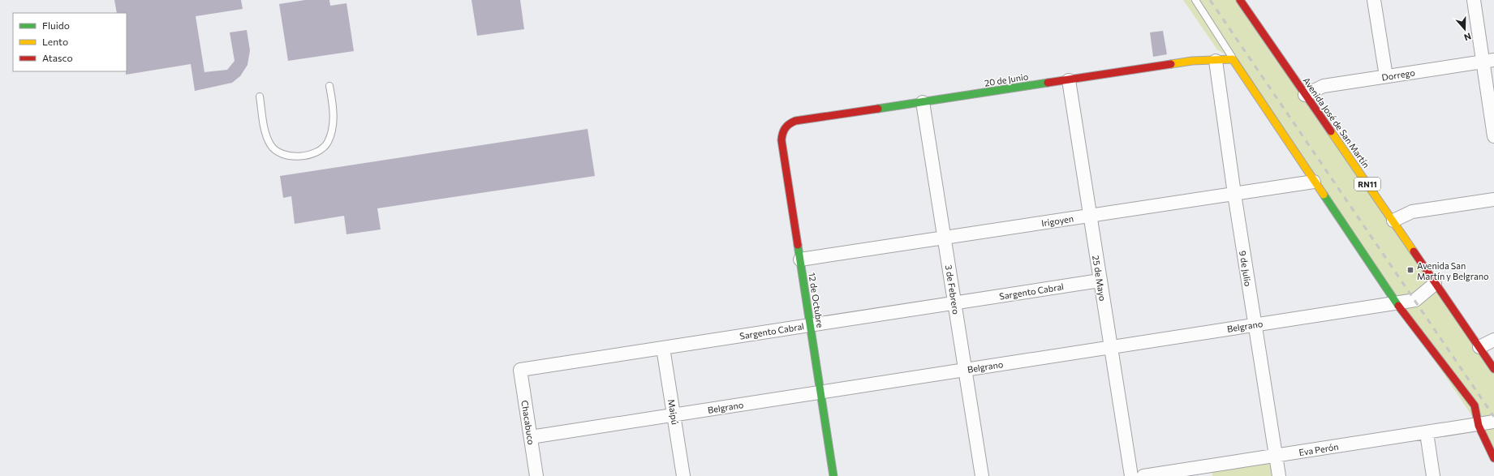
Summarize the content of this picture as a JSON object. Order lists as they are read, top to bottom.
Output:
{
  "streets": {
    "street": [
      "Dorrego",
      "20 de Junio",
      "Avenida José de San Martín",
      "RN11",
      "Irigoyen",
      "9 de Julio",
      "25 de Mayo",
      "3 de Febrero",
      "Sargento Cabral",
      "12 de Octubre",
      "Belgrano",
      "Maipú",
      "Chacabuco",
      "Eva Perón"
    ]
  },
  "crossings": [
    ["Dorrego", "Avenida José de San Martín"],
    ["20 de Junio", "9 de Julio"],
    ["20 de Junio", "25 de Mayo"],
    ["20 de Junio", "3 de Febrero"],
    ["20 de Junio", "12 de Octubre"],
    ["Avenida José de San Martín", "Belgrano"],
    ["Irigoyen", "9 de Julio"],
    ["Irigoyen", "25 de Mayo"],
    ["Irigoyen", "3 de Febrero"],
    ["Irigoyen", "12 de Octubre"],
    ["9 de Julio", "Belgrano"],
    ["9 de Julio", "Eva Perón"],
    ["25 de Mayo", "Sargento Cabral"],
    ["25 de Mayo", "Belgrano"],
    ["3 de Febrero", "Sargento Cabral"],
    ["3 de Febrero", "Belgrano"],
    ["Sargento Cabral", "12 de Octubre"],
    ["Sargento Cabral", "Maipú"],
    ["Sargento Cabral", "Chacabuco"],
    ["12 de Octubre", "Belgrano"],
    ["Belgrano", "Maipú"],
    ["Belgrano", "Chacabuco"]
  ],
  "places": {
    "transit": ["Avenida San Martín y Belgrano"]
  },
  "legend": ["Fluido", "Lento", "Atasco"],
  "north": "bottom"
}
